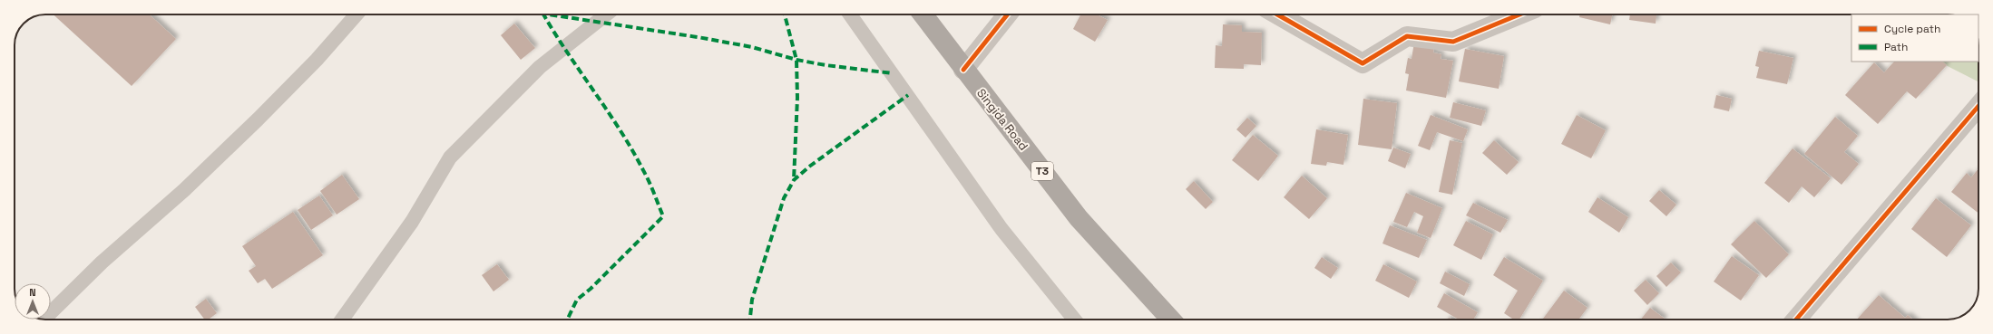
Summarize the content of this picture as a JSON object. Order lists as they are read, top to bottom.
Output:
{
  "streets": {
    "highway": ["Singida Road", "T3"]
  },
  "legend": ["Cycle path", "Path"],
  "north": "top"
}
